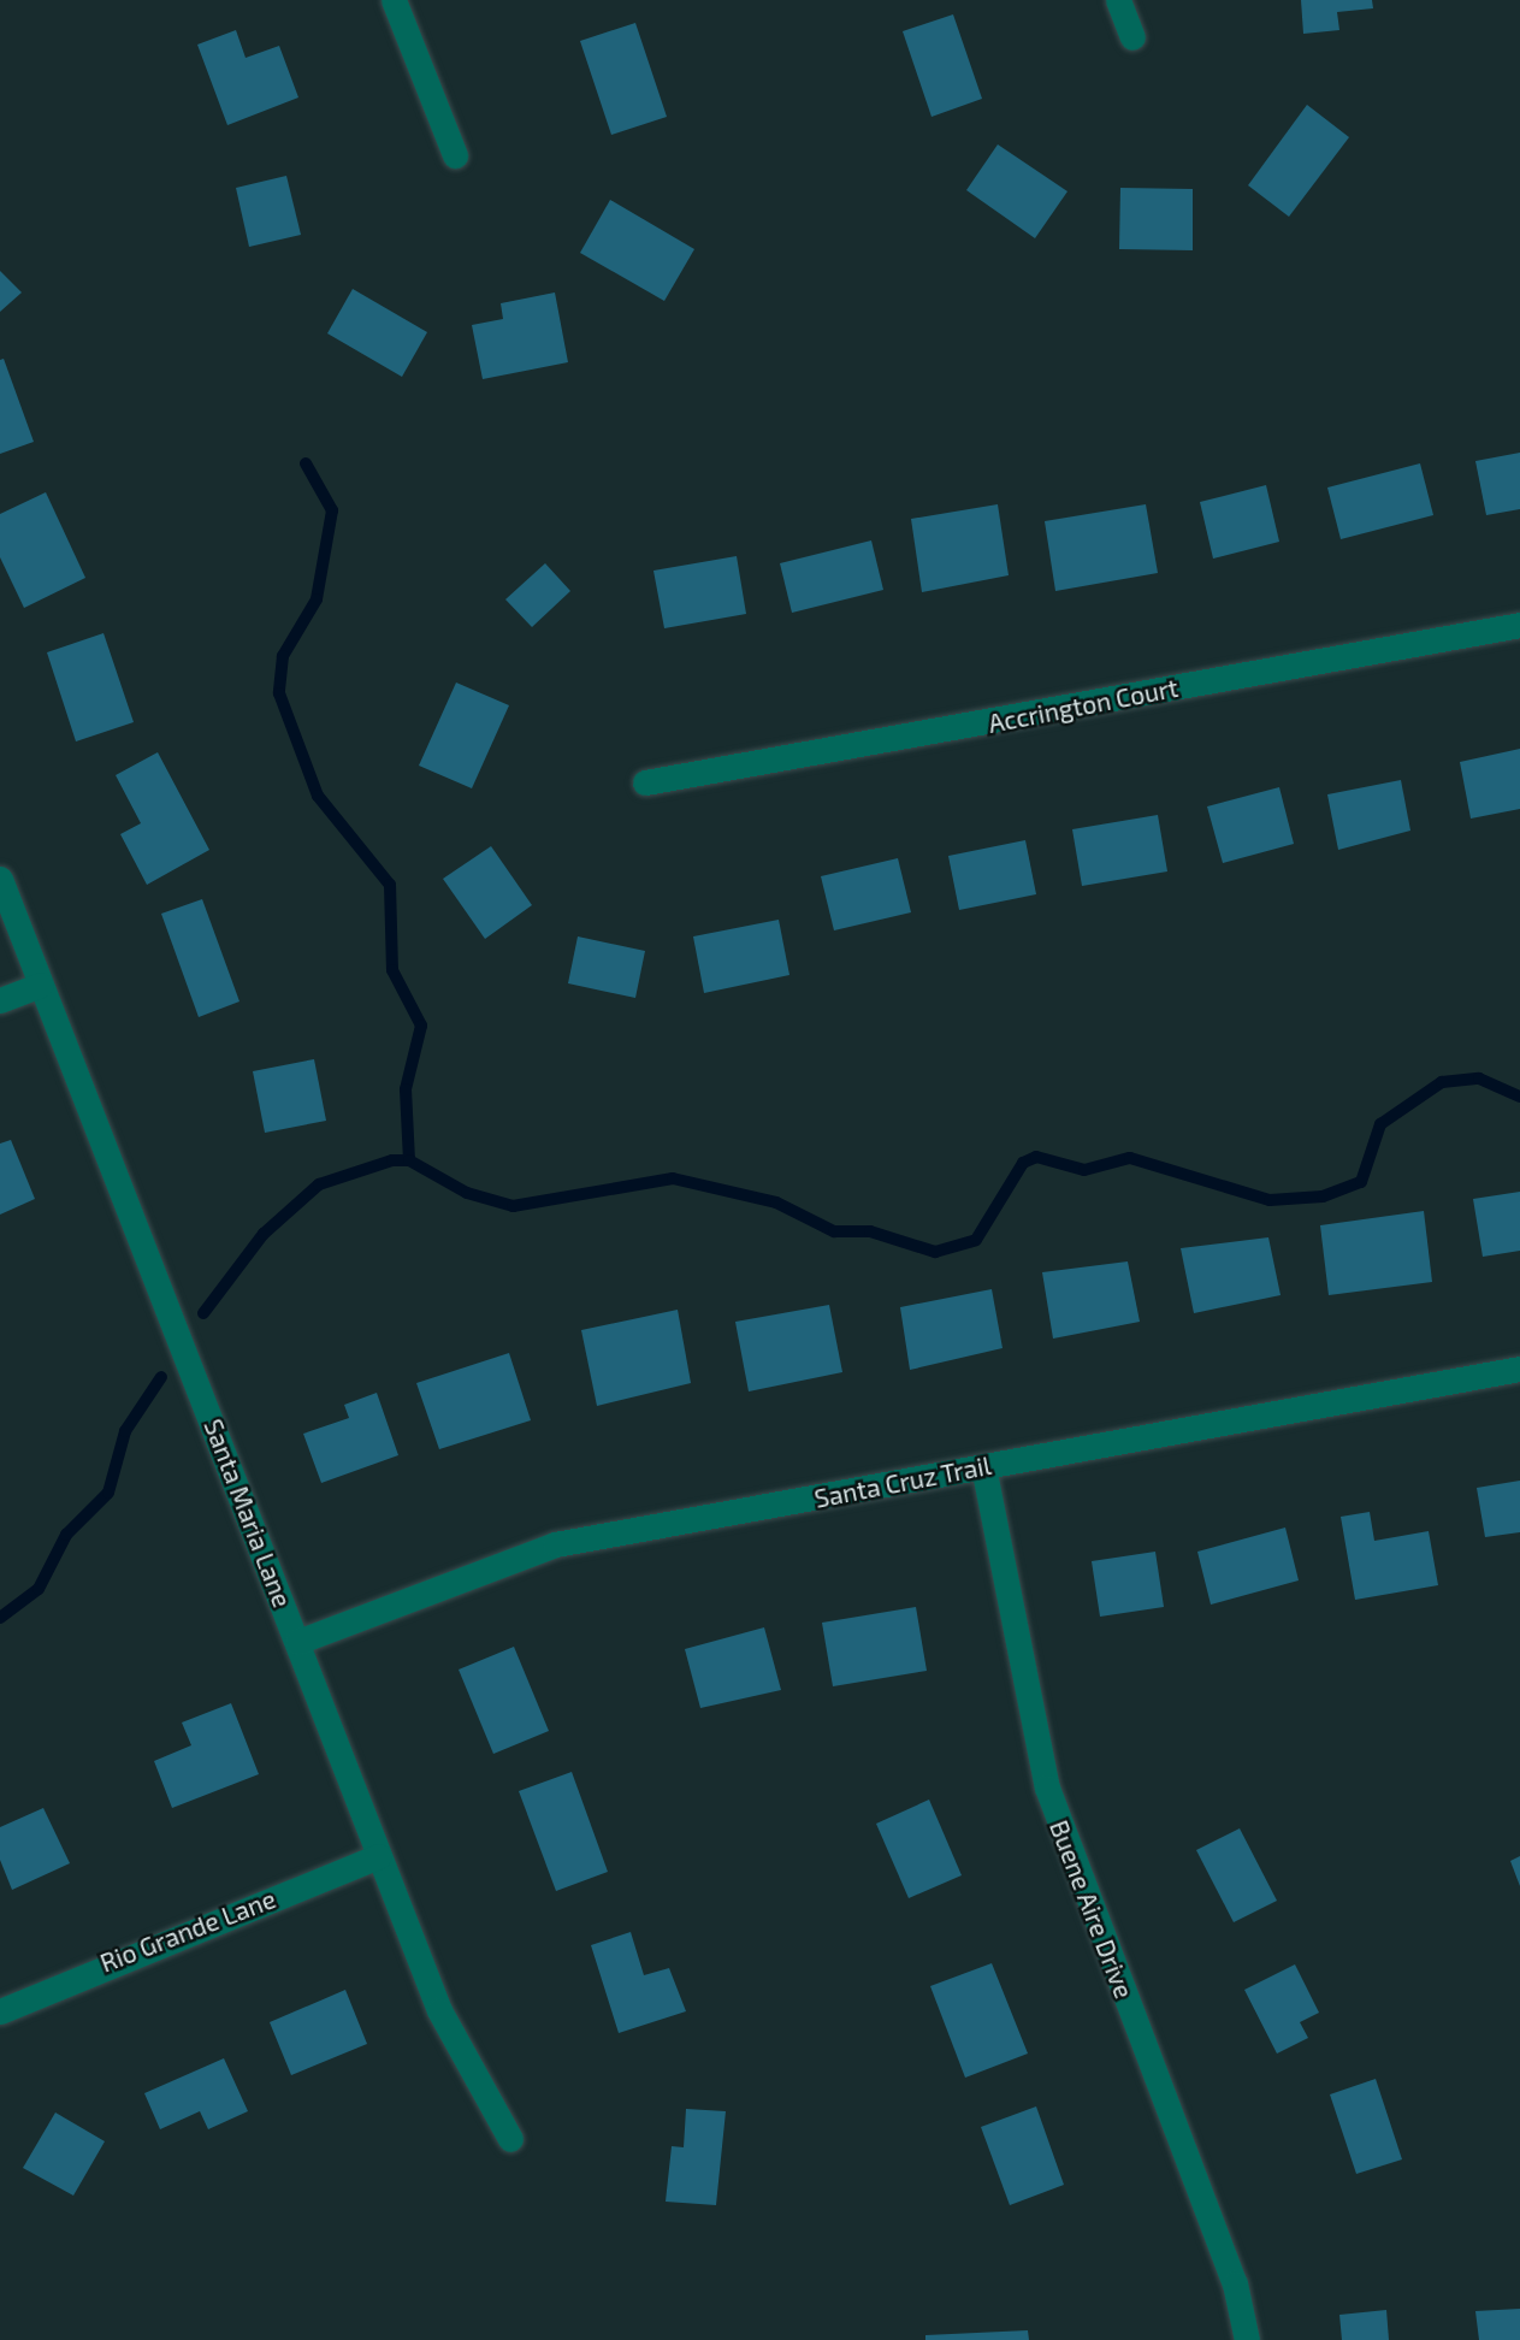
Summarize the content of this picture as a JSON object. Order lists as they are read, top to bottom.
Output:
{
  "streets": {
    "street": [
      "Accrington Court",
      "Santa Cruz Trail",
      "Santa Maria Lane",
      "Buene Aire Drive",
      "Rio Grande Lane"
    ]
  },
  "crossings": [
    ["Santa Cruz Trail", "Santa Maria Lane"],
    ["Santa Cruz Trail", "Buene Aire Drive"],
    ["Santa Maria Lane", "Rio Grande Lane"]
  ]
}
